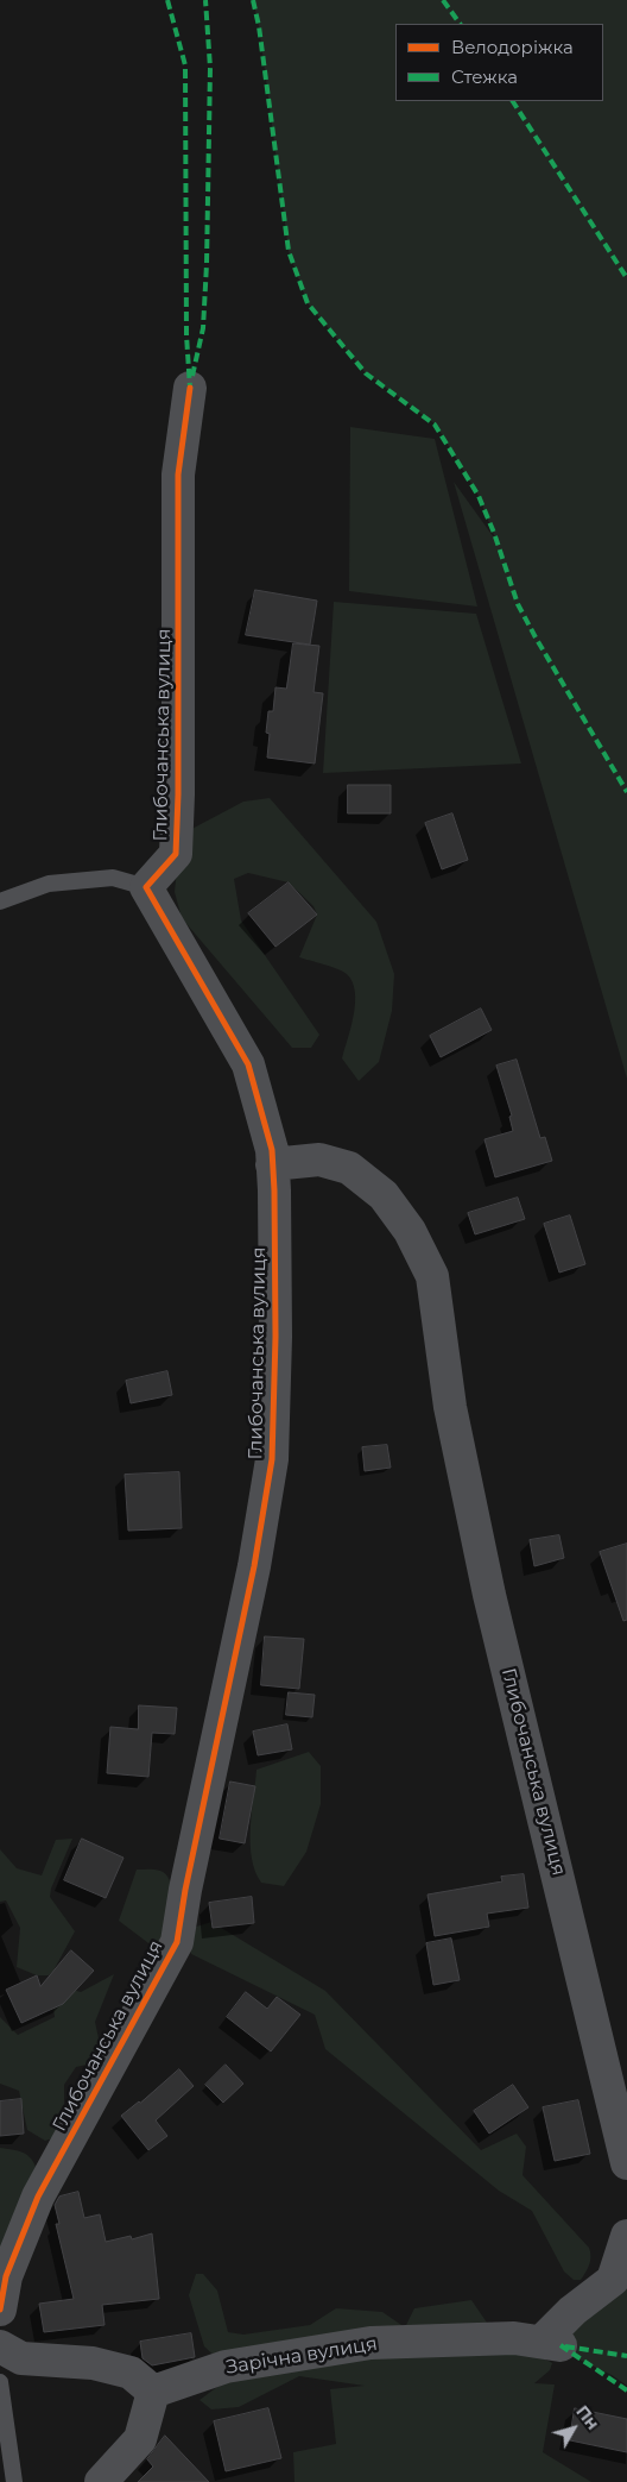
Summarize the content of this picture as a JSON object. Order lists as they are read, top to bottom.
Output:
{
  "streets": {
    "street": ["Глибочанська вулиця", "Зарічна вулиця"]
  },
  "legend": ["Велодоріжка", "Стежка"],
  "north": "top right"
}
